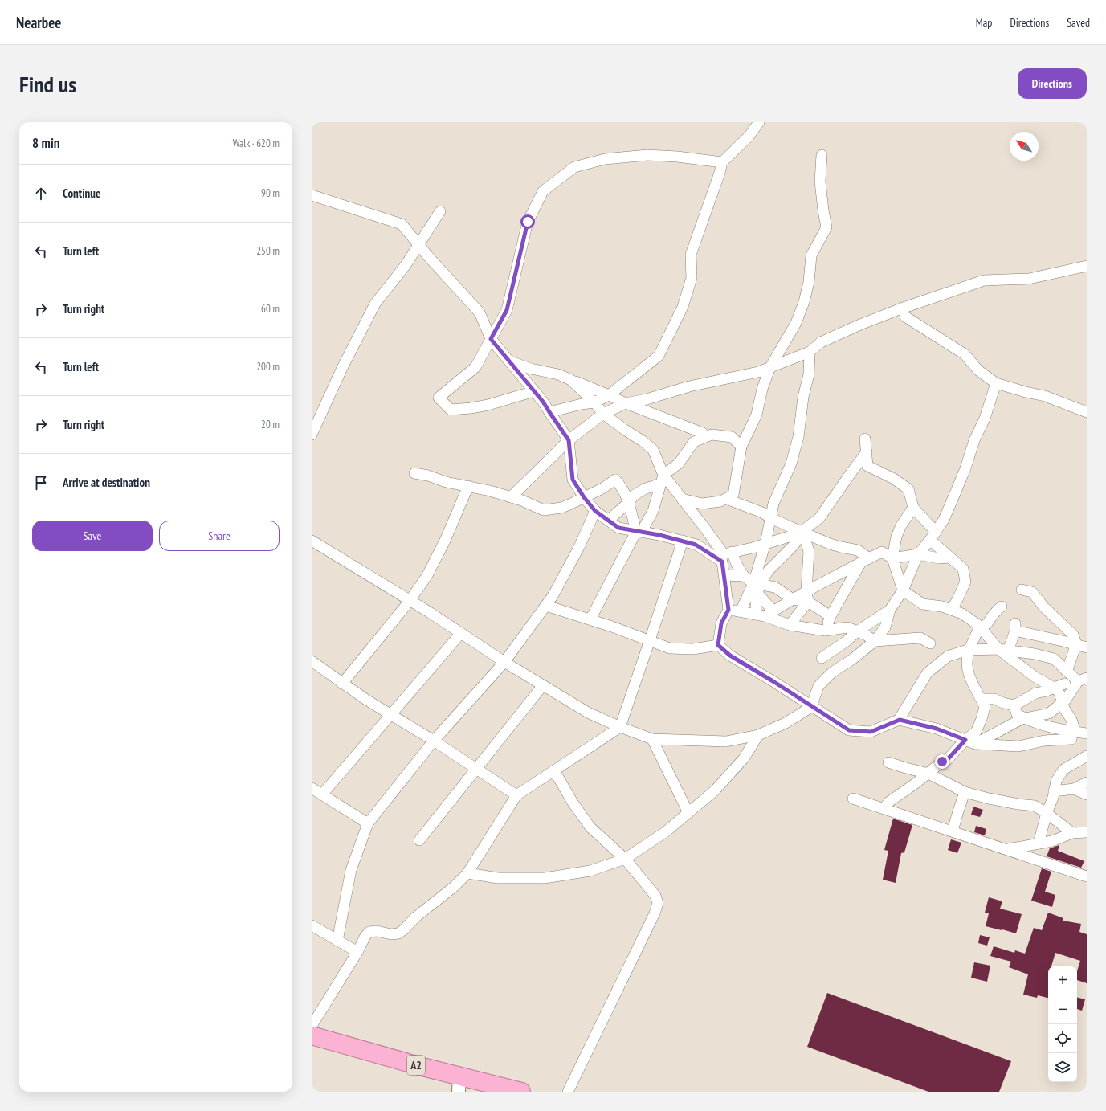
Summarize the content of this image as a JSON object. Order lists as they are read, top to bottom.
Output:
{
  "streets": {
    "highway": ["A2"]
  },
  "north": "top left",
  "page": {
    "header": "Nearbee",
    "nav": ["Map", "Directions", "Saved"],
    "buttons": [
      "Directions",
      ["Save", "Share"]
    ],
    "title": "Find us",
    "heading": ["8 min", "Walk · 620 m"],
    "list": [
      ["Continue", "90 m"],
      ["Turn left", "250 m"],
      ["Turn right", "60 m"],
      ["Turn left", "200 m"],
      ["Turn right", "20 m"],
      "Arrive at destination"
    ],
    "map_buttons": ["+", "−"]
  }
}
